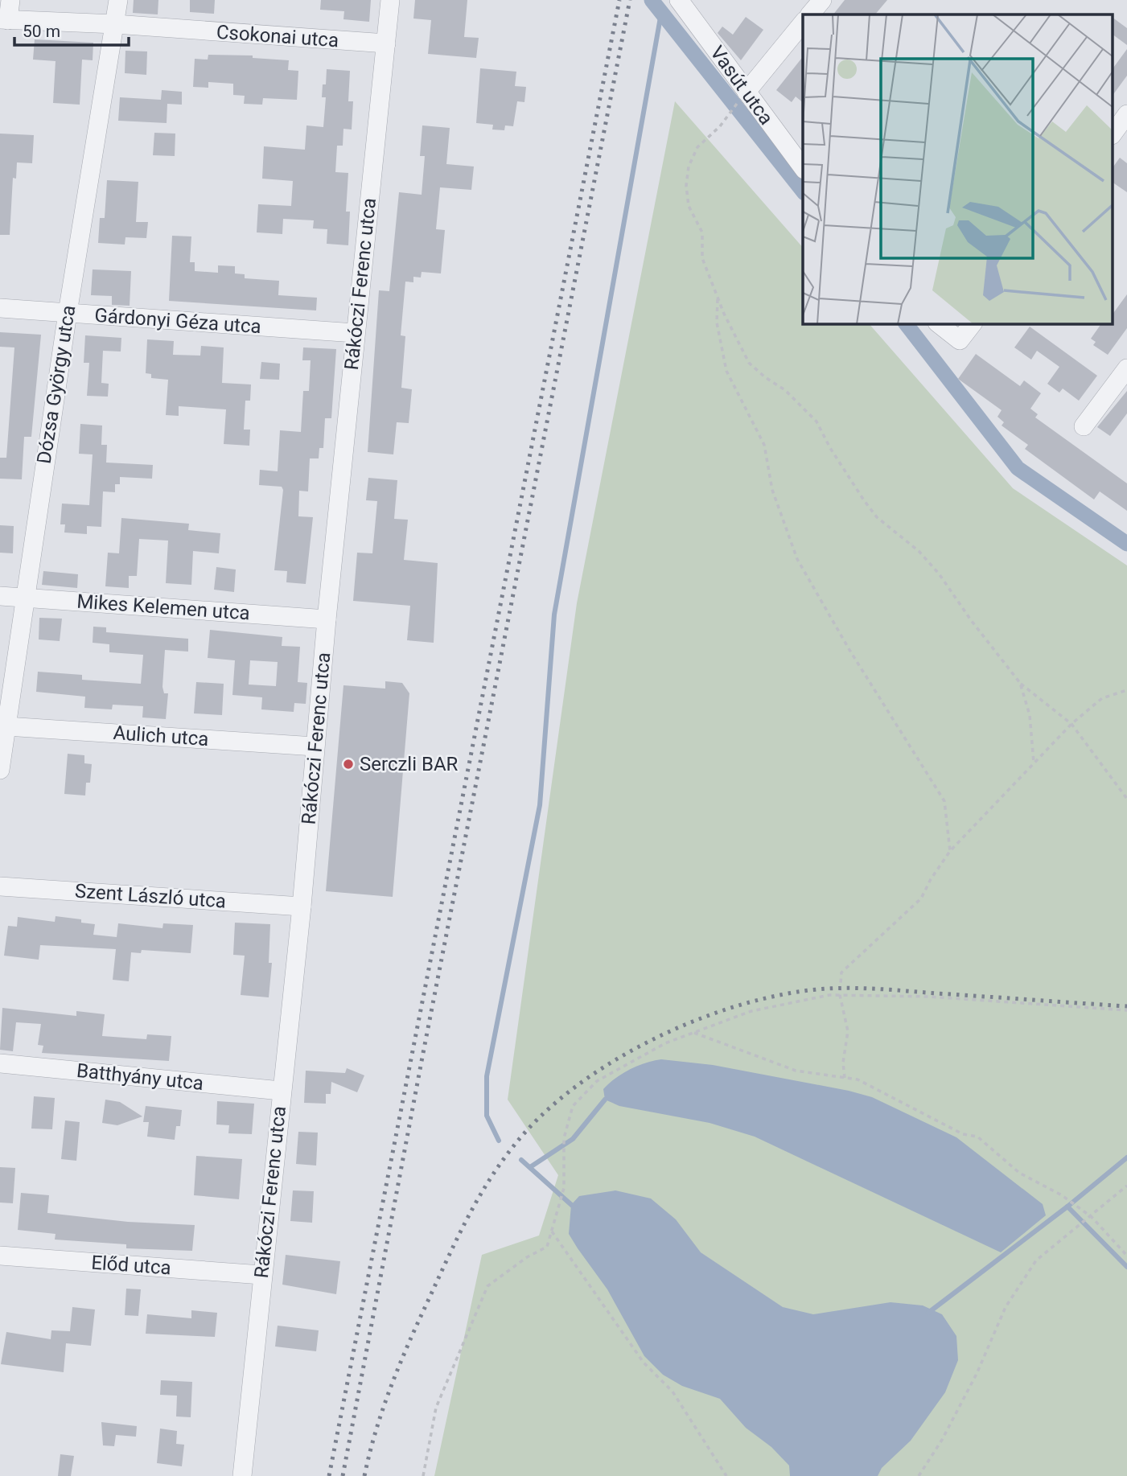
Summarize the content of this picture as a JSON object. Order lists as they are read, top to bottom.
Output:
{
  "streets": {
    "street": [
      "Csokonai utca",
      "Vasút utca",
      "Rákóczi Ferenc utca",
      "Gárdonyi Géza utca",
      "Dózsa György utca",
      "Mikes Kelemen utca",
      "Aulich utca",
      "Szent László utca",
      "Batthyány utca",
      "Előd utca"
    ]
  },
  "crossings": [
    ["Csokonai utca", "Rákóczi Ferenc utca"],
    ["Csokonai utca", "Dózsa György utca"],
    ["Rákóczi Ferenc utca", "Gárdonyi Géza utca"],
    ["Rákóczi Ferenc utca", "Mikes Kelemen utca"],
    ["Rákóczi Ferenc utca", "Aulich utca"],
    ["Rákóczi Ferenc utca", "Szent László utca"],
    ["Rákóczi Ferenc utca", "Batthyány utca"],
    ["Rákóczi Ferenc utca", "Előd utca"],
    ["Gárdonyi Géza utca", "Dózsa György utca"],
    ["Dózsa György utca", "Mikes Kelemen utca"],
    ["Dózsa György utca", "Aulich utca"]
  ],
  "places": ["Serczli BAR"],
  "scale_bar": "50 m"
}
